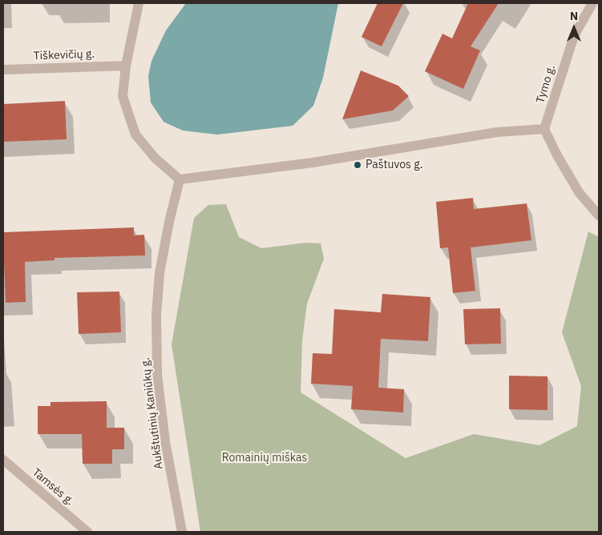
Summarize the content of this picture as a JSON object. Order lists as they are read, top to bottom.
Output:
{
  "streets": {
    "street": [
      "Tiškevičių g.",
      "Tymo g.",
      "Aukštutinių Kaniūkų g.",
      "Tamsės g."
    ]
  },
  "parks": ["Romainių miškas"],
  "places": ["Paštuvos g."],
  "north": "top"
}
